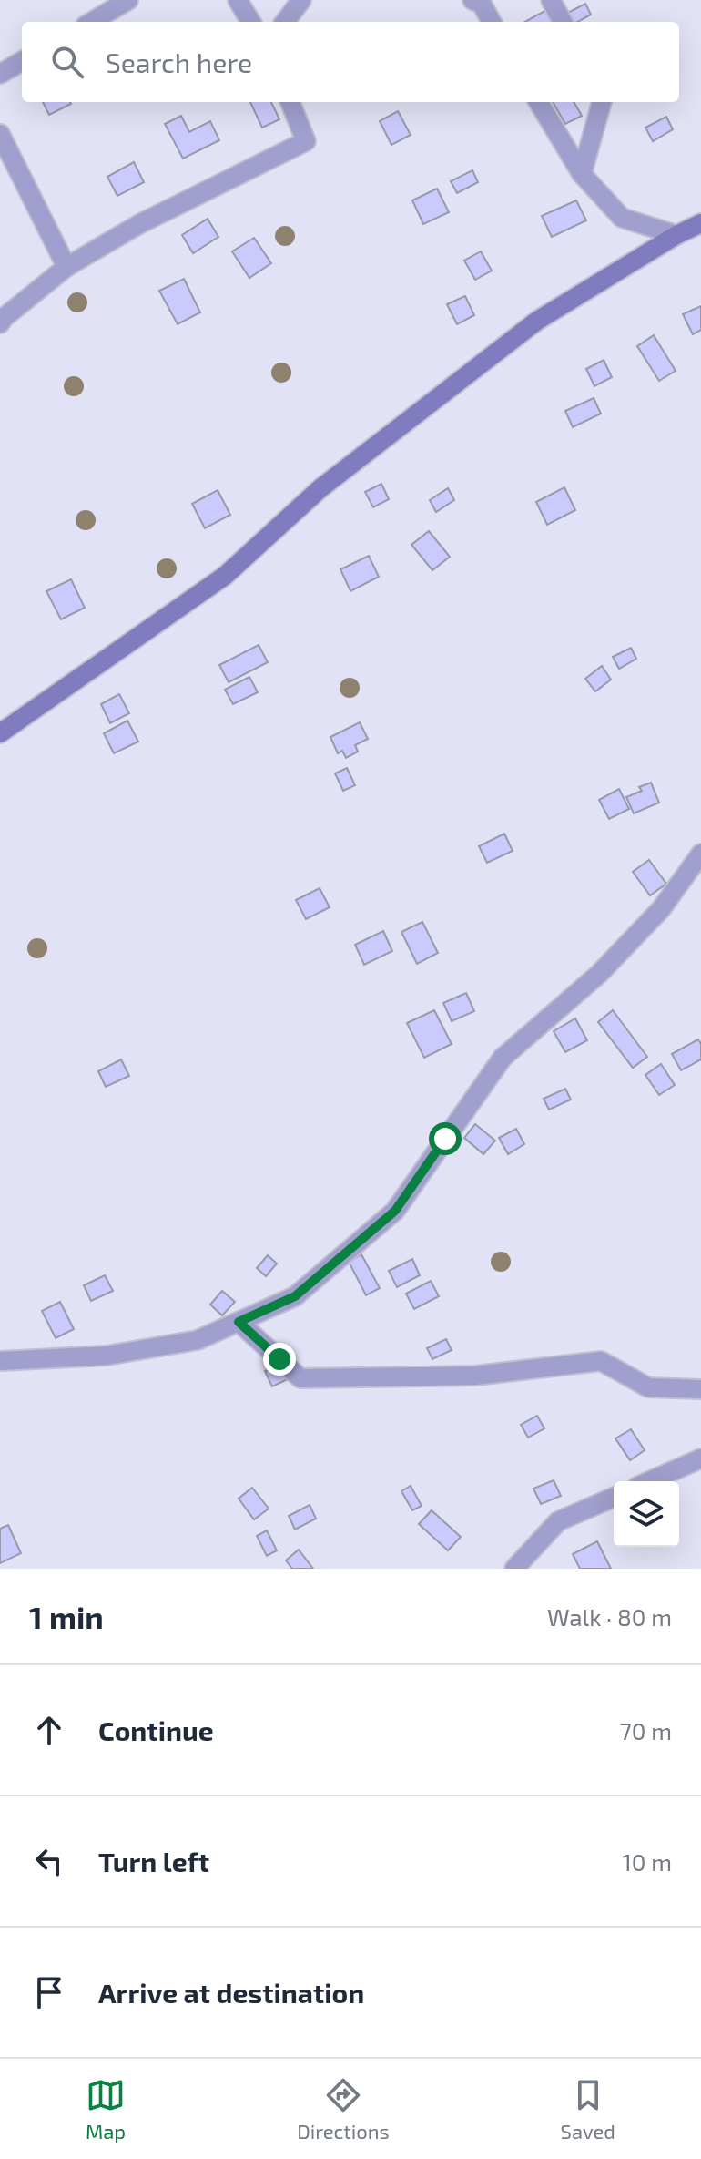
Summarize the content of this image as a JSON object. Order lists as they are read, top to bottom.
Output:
{
  "page": {
    "search": "Search here",
    "heading": ["1 min", "Walk · 80 m"],
    "list": [
      ["Continue", "70 m"],
      ["Turn left", "10 m"],
      "Arrive at destination"
    ],
    "nav": ["Map", "Directions", "Saved"]
  }
}
